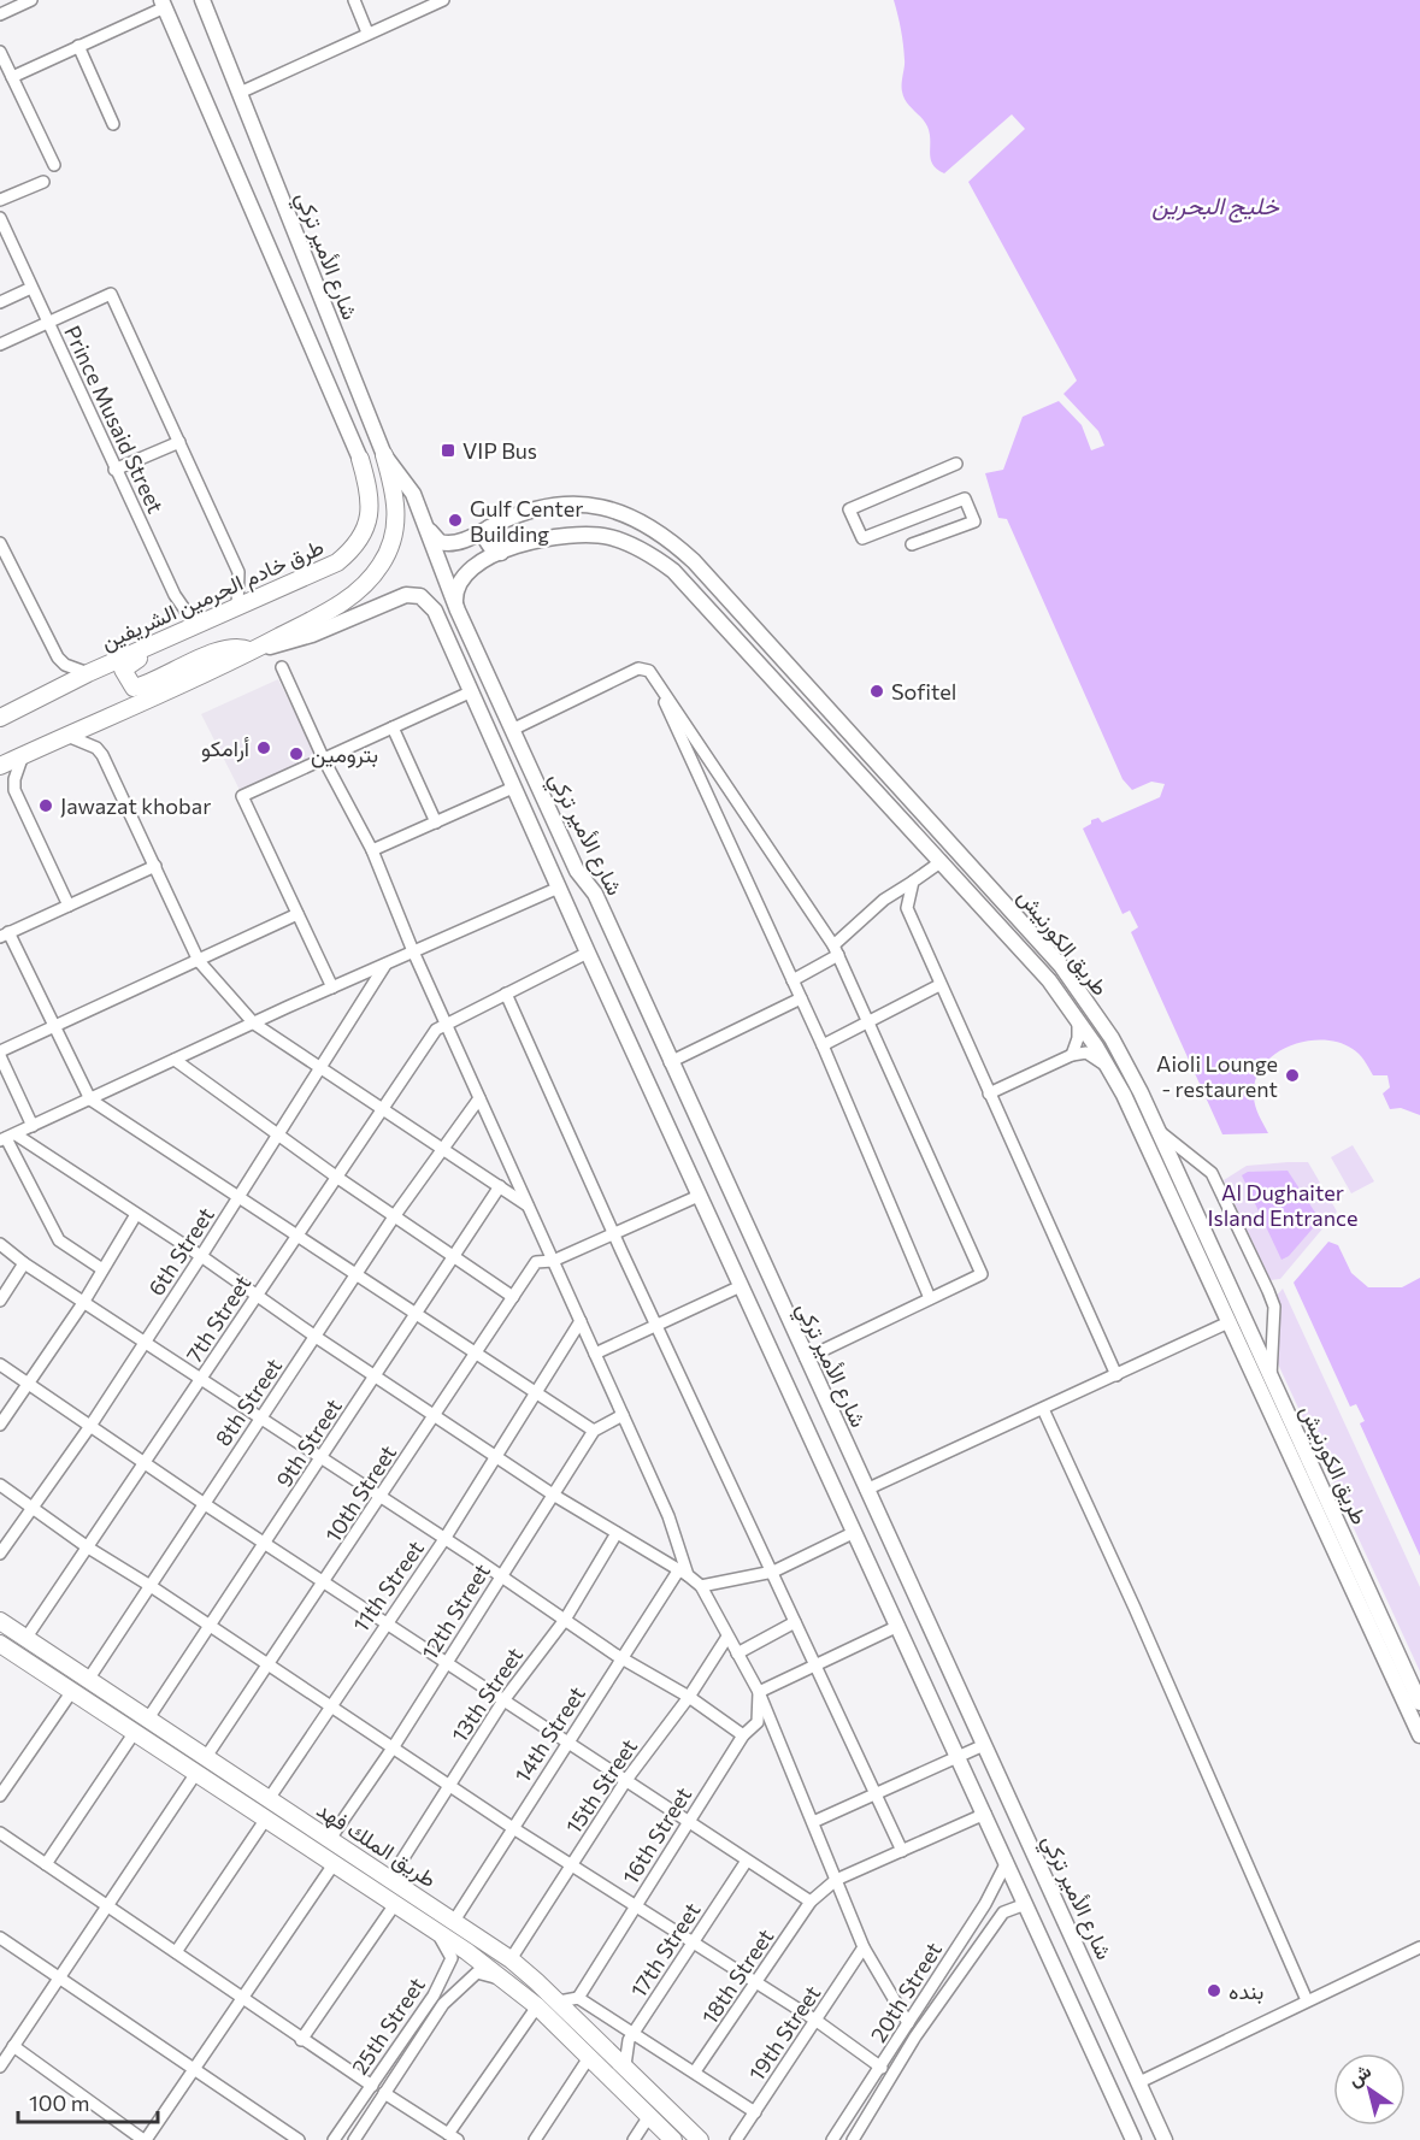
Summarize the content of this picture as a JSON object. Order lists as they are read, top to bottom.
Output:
{
  "streets": {
    "highway": ["طرق خادم الحرمين الشريفين", "طريق الملك فهد"],
    "main road": ["شارع الأمير تركي", "طريق الكورنيش"],
    "street": [
      "Prince Musaid Street",
      "6th Street",
      "7th Street",
      "8th Street",
      "9th Street",
      "10th Street",
      "11th Street",
      "12th Street",
      "13th Street",
      "14th Street",
      "15th Street",
      "16th Street",
      "17th Street",
      "18th Street",
      "20th Street",
      "25th Street",
      "19th Street"
    ]
  },
  "crossings": [
    ["شارع الأمير تركي", "طريق الكورنيش"],
    ["شارع الأمير تركي", "18th Street"],
    ["شارع الأمير تركي", "20th Street"],
    ["Prince Musaid Street", "طرق خادم الحرمين الشريفين"],
    ["7th Street", "طريق الملك فهد"],
    ["8th Street", "طريق الملك فهد"],
    ["9th Street", "طريق الملك فهد"],
    ["10th Street", "طريق الملك فهد"],
    ["11th Street", "طريق الملك فهد"],
    ["12th Street", "طريق الملك فهد"],
    ["13th Street", "طريق الملك فهد"],
    ["14th Street", "طريق الملك فهد"],
    ["15th Street", "طريق الملك فهد"],
    ["طريق الملك فهد", "17th Street"],
    ["طريق الملك فهد", "25th Street"]
  ],
  "water": ["خليج البحرين"],
  "parks": ["Al Dughaiter Island Entrance"],
  "places": {
    "transit": ["VIP Bus"],
    "other": [
      "Gulf Center Building",
      "Sofitel",
      "أرامكو",
      "بترومين",
      "Jawazat khobar",
      "Aioli Lounge - restaurent",
      "بنده"
    ]
  },
  "scale_bar": "100 m",
  "north": "top left"
}
